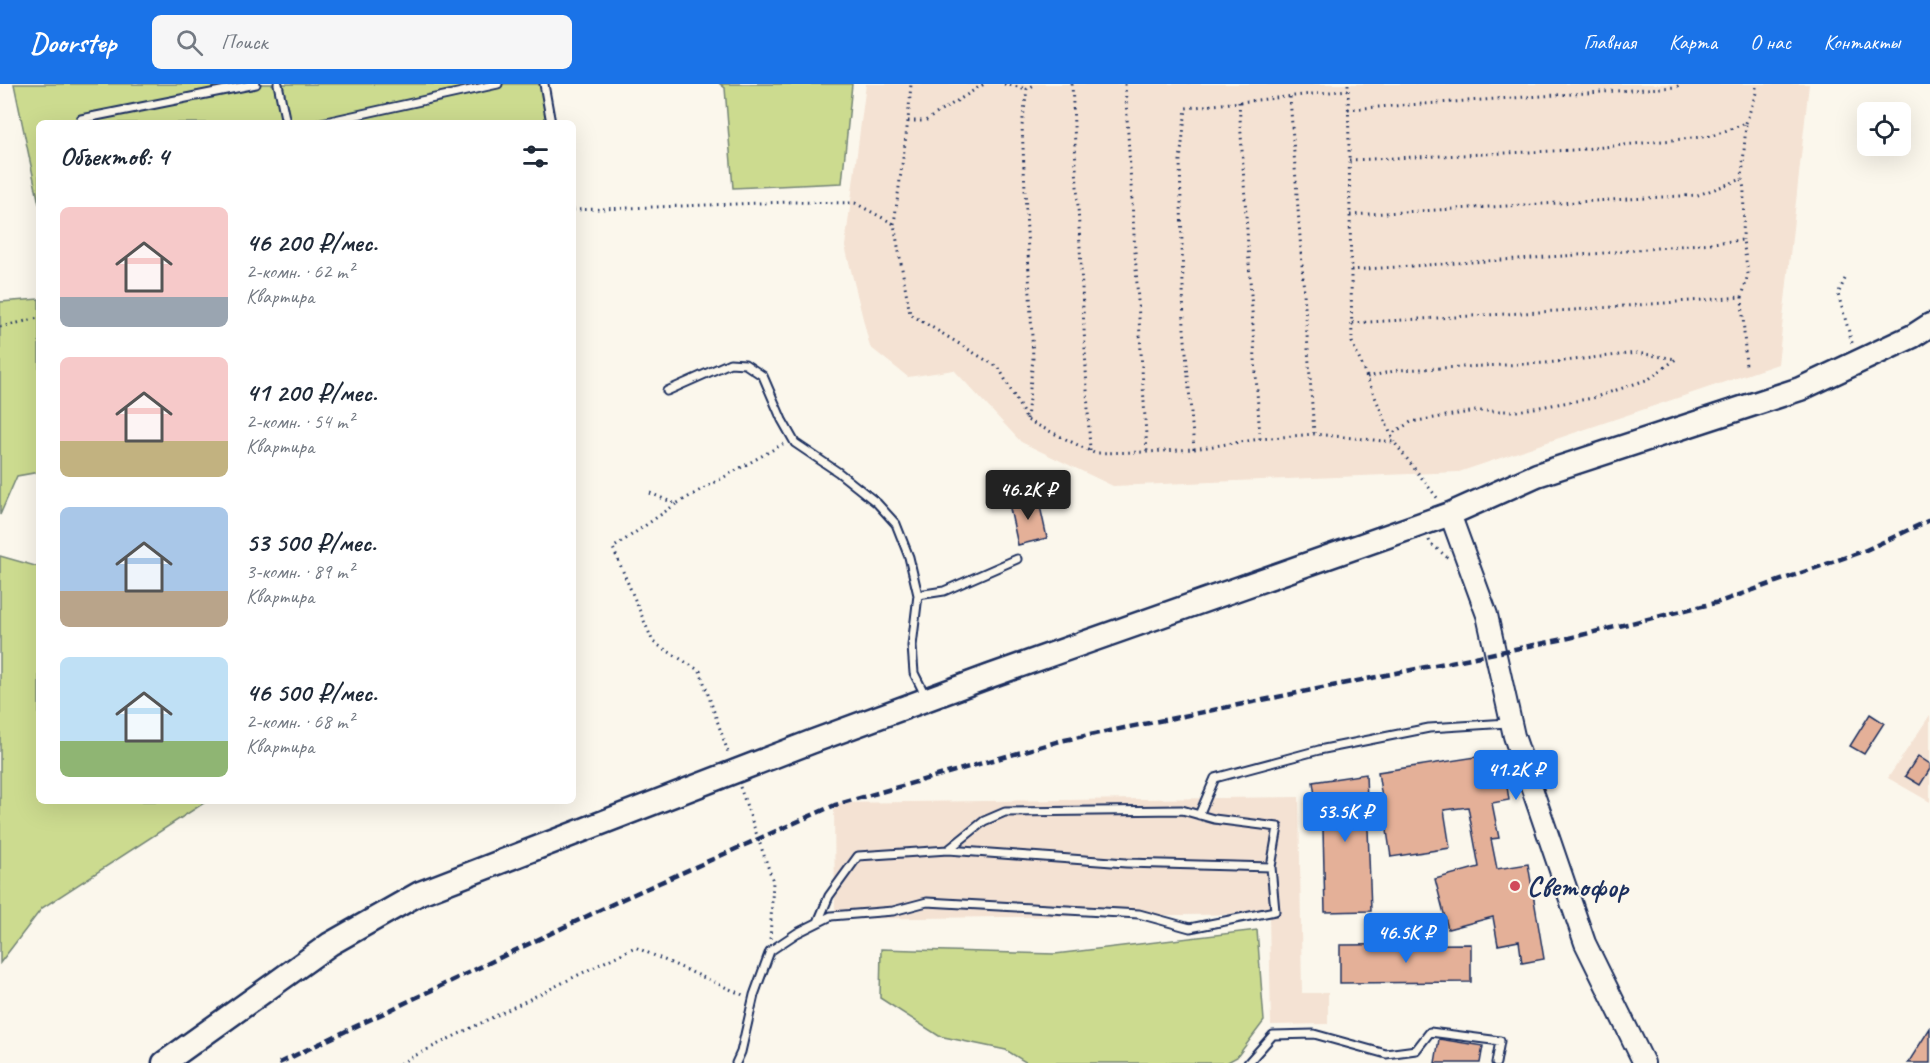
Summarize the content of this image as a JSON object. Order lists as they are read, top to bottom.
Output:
{
  "places": ["Светофор"],
  "page": {
    "header": "Doorstep",
    "search": "Поиск",
    "nav": [
      "Главная",
      "Карта",
      "О нас",
      "Контакты"
    ],
    "heading": "Объектов: 4",
    "list": [
      {
        "name": "46 200 ₽/мес.",
        "note": "2-комн. · 62 m² · Квартира"
      },
      {
        "name": "41 200 ₽/мес.",
        "note": "2-комн. · 54 m² · Квартира"
      },
      {
        "name": "53 500 ₽/мес.",
        "note": "3-комн. · 89 m² · Квартира"
      },
      {
        "name": "46 500 ₽/мес.",
        "note": "2-комн. · 68 m² · Квартира"
      }
    ],
    "price": [
      "46.2K ₽",
      "41.2K ₽",
      "53.5K ₽",
      "46.5K ₽"
    ]
  }
}
